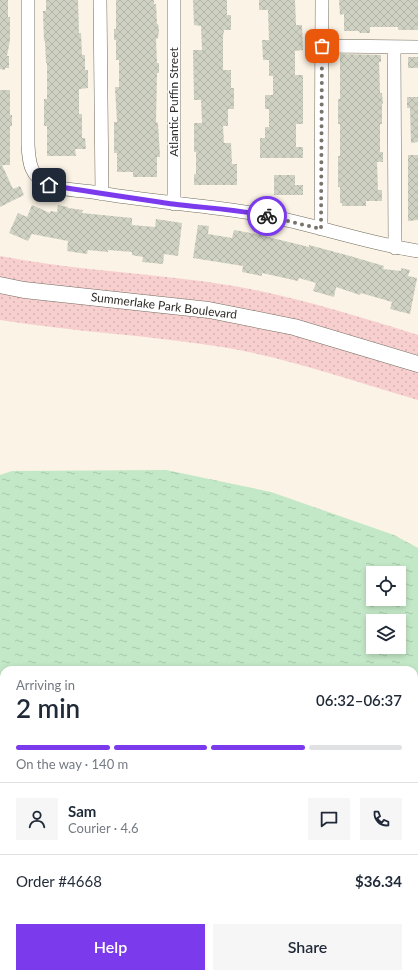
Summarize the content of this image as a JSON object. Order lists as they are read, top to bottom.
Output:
{
  "streets": {
    "main road": ["Summerlake Park Boulevard"],
    "street": ["Atlantic Puffin Street"]
  },
  "page": {
    "heading": ["2 min", "Arriving in", "06:32–06:37"],
    "panel": [
      "Sam",
      "Courier · 4.6",
      "Order #4668",
      "$36.34"
    ],
    "bar": "On the way · 140 m",
    "buttons": ["Help", "Share"]
  }
}
